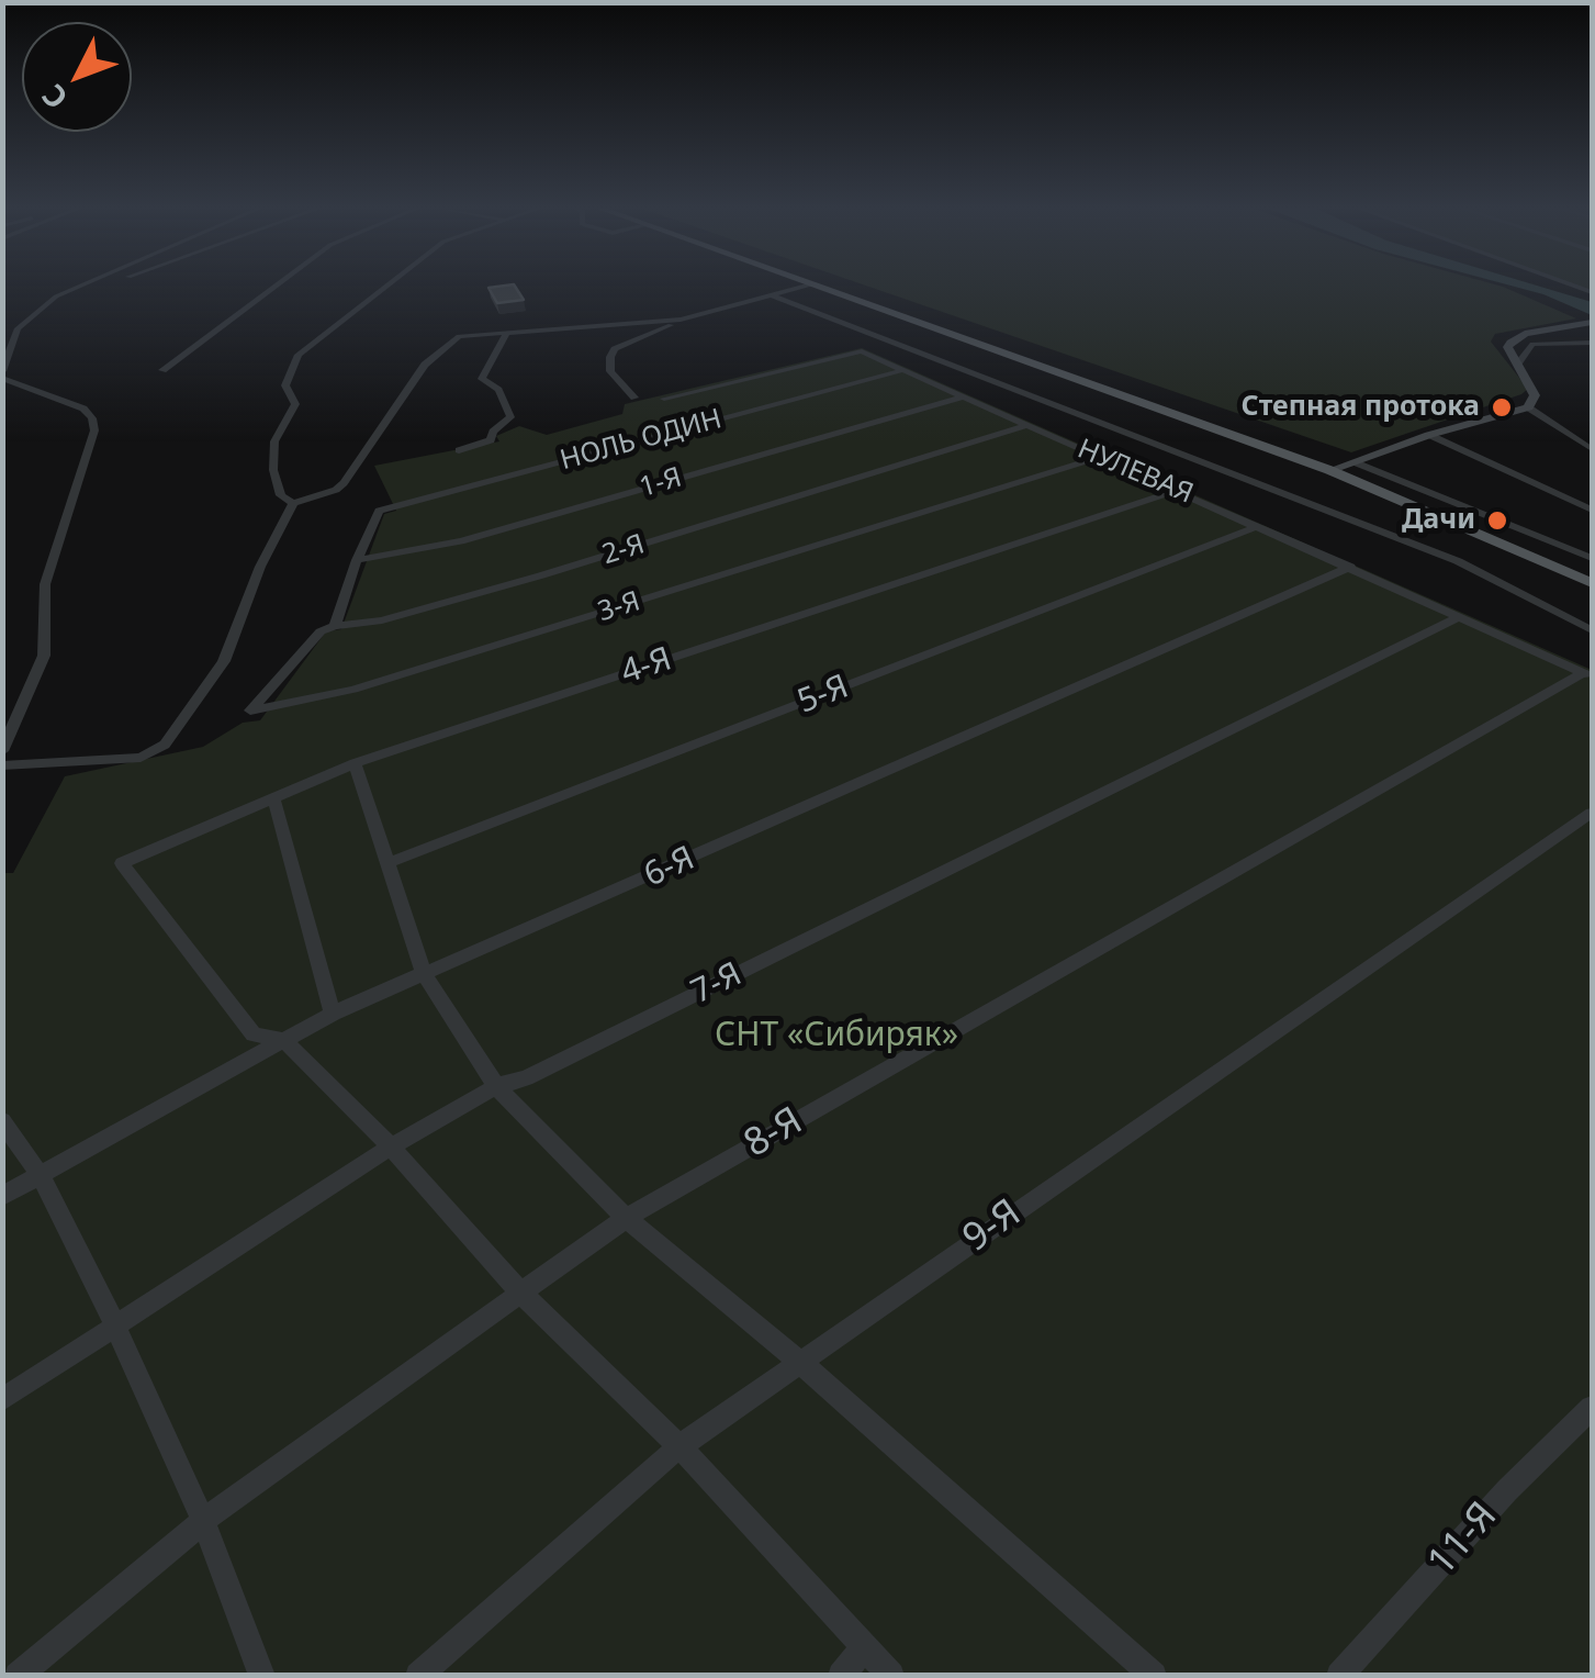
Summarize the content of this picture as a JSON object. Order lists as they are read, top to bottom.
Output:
{
  "streets": {
    "street": [
      "НОЛЬ ОДИН",
      "НУЛЕВАЯ",
      "1-Я",
      "2-Я",
      "3-Я",
      "4-Я",
      "5-Я",
      "6-Я",
      "7-Я",
      "8-Я",
      "9-Я",
      "11-Я"
    ]
  },
  "crossings": [
    ["НОЛЬ ОДИН", "НУЛЕВАЯ"],
    ["НОЛЬ ОДИН", "1-Я"],
    ["НУЛЕВАЯ", "1-Я"],
    ["НУЛЕВАЯ", "2-Я"],
    ["НУЛЕВАЯ", "3-Я"],
    ["НУЛЕВАЯ", "4-Я"],
    ["НУЛЕВАЯ", "5-Я"],
    ["НУЛЕВАЯ", "6-Я"],
    ["НУЛЕВАЯ", "7-Я"],
    ["НУЛЕВАЯ", "8-Я"],
    ["2-Я", "3-Я"],
    ["4-Я", "6-Я"]
  ],
  "parks": ["СНТ «Сибиряк»"],
  "places": ["Степная протока", "Дачи"],
  "north": "bottom left"
}
